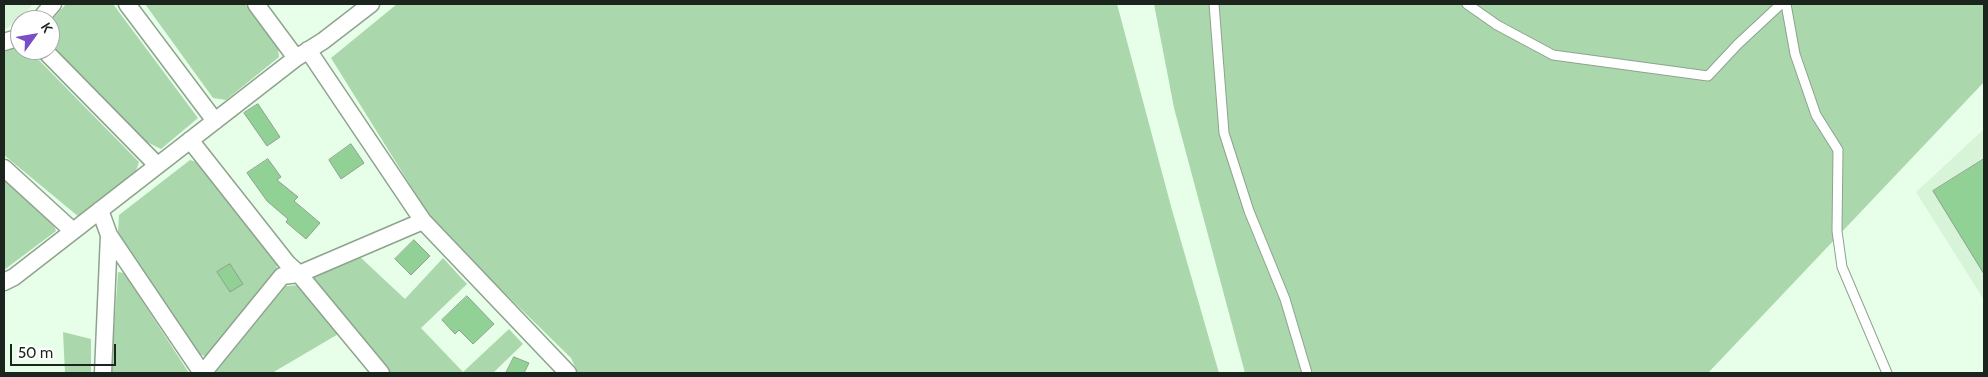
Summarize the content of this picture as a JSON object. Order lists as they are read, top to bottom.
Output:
{
  "scale_bar": "50 m",
  "north": "top right"
}
